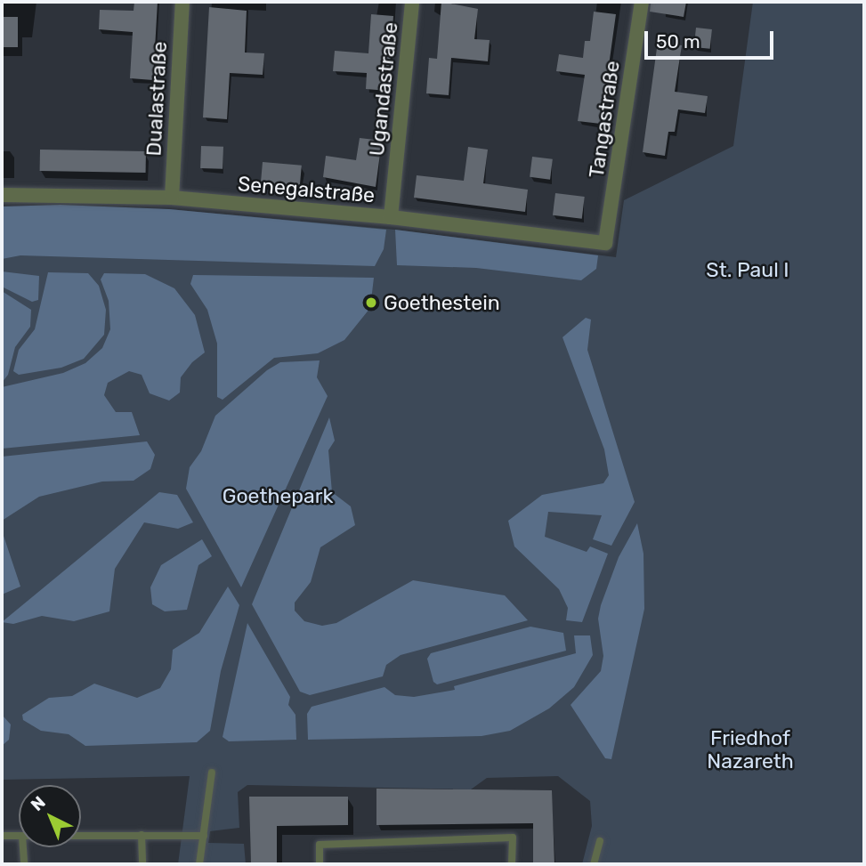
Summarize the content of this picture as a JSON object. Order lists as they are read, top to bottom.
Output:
{
  "streets": {
    "street": [
      "Ugandastraße",
      "Dualastraße",
      "Tangastraße",
      "Senegalstraße"
    ]
  },
  "crossings": [
    ["Ugandastraße", "Senegalstraße"],
    ["Dualastraße", "Senegalstraße"],
    ["Tangastraße", "Senegalstraße"]
  ],
  "parks": ["St. Paul I", "Goethepark", "Friedhof Nazareth"],
  "places": ["Goethestein"],
  "scale_bar": "50 m",
  "north": "top left"
}
